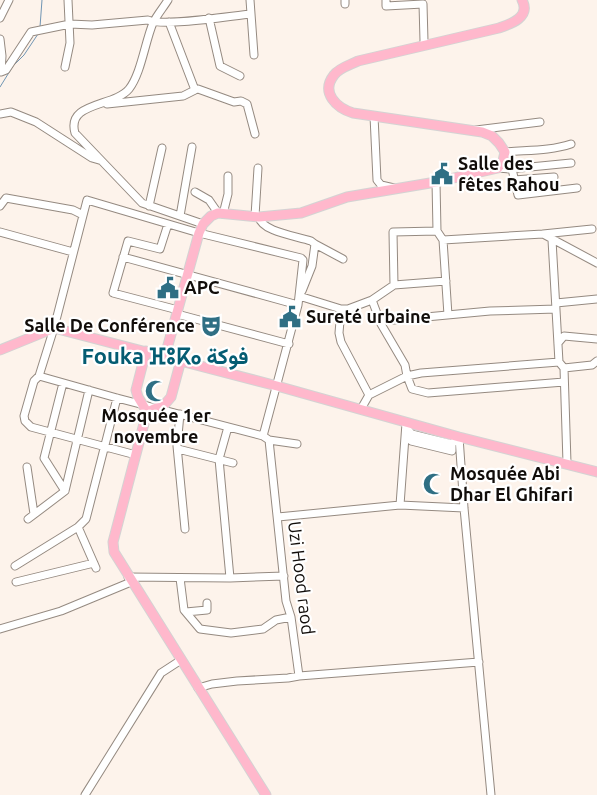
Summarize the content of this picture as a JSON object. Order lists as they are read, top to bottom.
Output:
{
  "streets": {
    "street": ["Uzi Hood raod"]
  },
  "districts": ["Fouka ⴼⵓⴽⴰ فوكة"],
  "places": {
    "public building": ["Salle des fêtes Rahou", "APC", "Sureté urbaine"],
    "theatre": ["Salle De Conférence"],
    "mosque": ["Mosquée 1er novembre", "Mosquée Abi Dhar El Ghifari"]
  }
}
